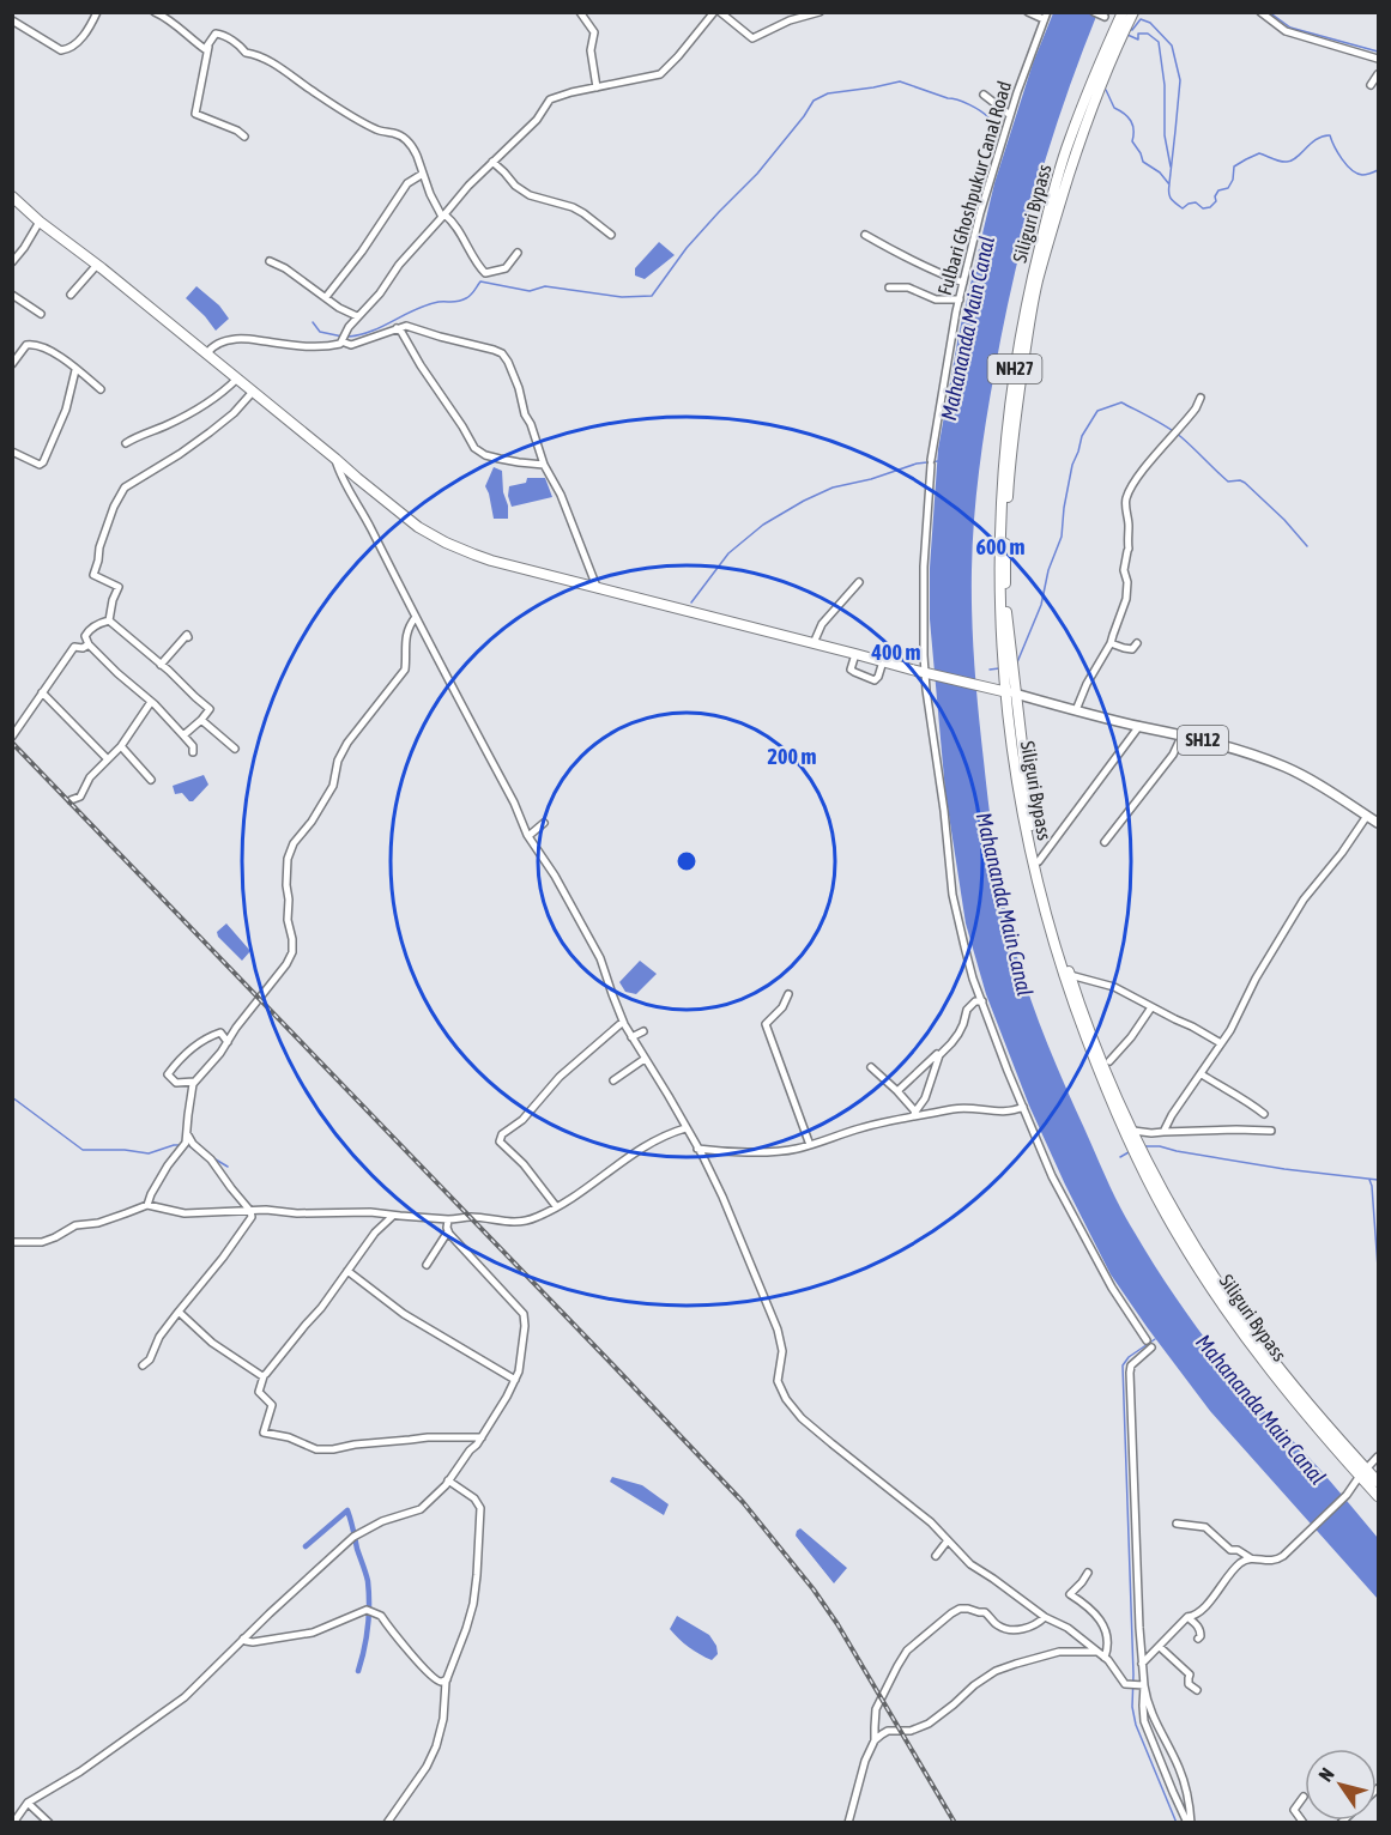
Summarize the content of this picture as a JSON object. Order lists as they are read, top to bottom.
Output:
{
  "streets": {
    "highway": ["Siliguri Bypass", "NH27"],
    "main road": ["SH12"],
    "street": ["Fulbari Ghoshpukur Canal Road"]
  },
  "crossings": [
    ["Siliguri Bypass", "NH27"],
    ["Siliguri Bypass", "SH12"],
    ["NH27", "SH12"]
  ],
  "water": ["Mahananda Main Canal"],
  "north": "top left",
  "rings": ["600 m", "400 m", "200 m"]
}
